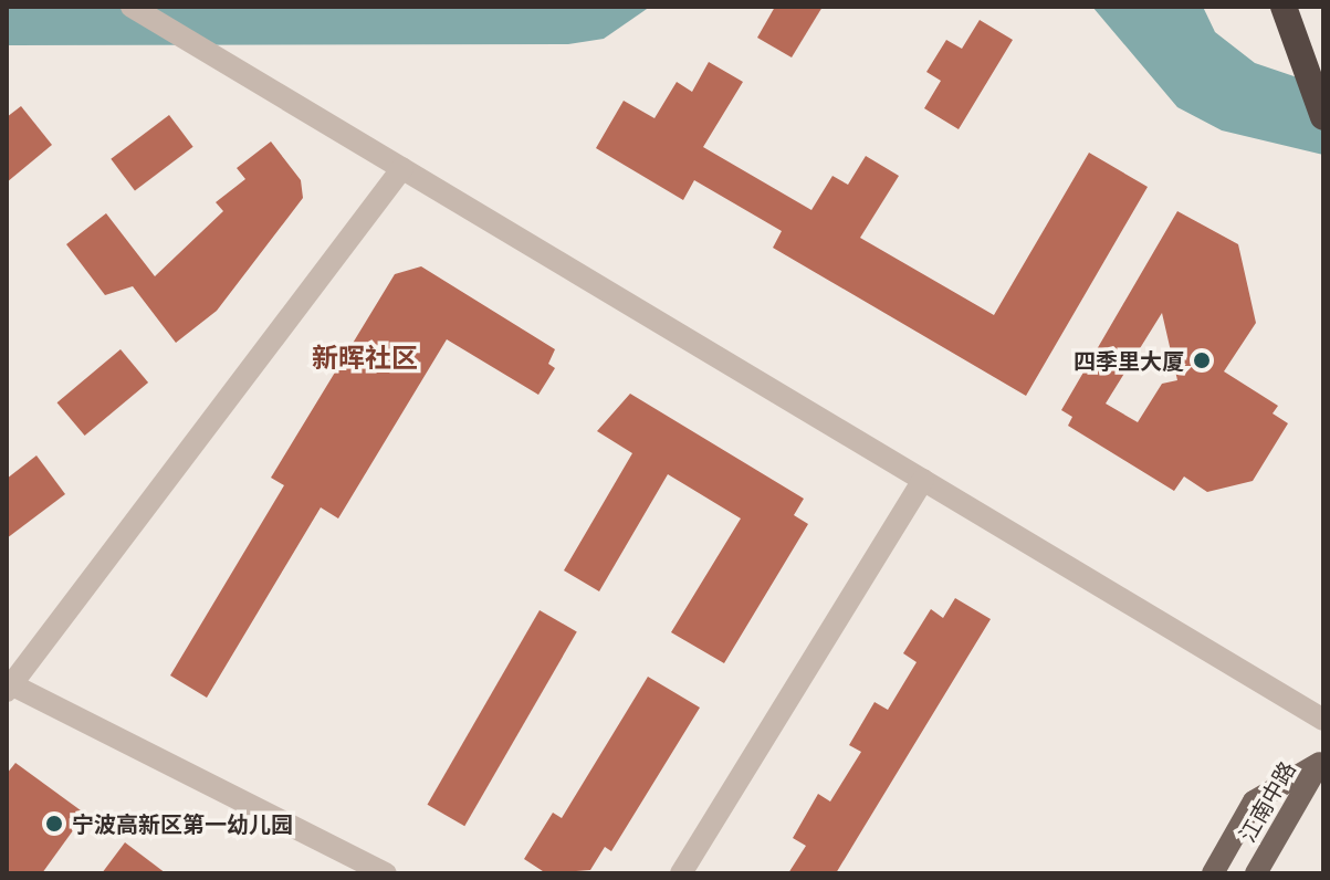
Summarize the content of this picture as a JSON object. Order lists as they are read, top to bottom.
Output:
{
  "streets": {
    "main road": ["江南中路"]
  },
  "districts": ["新晖社区"],
  "places": ["四季里大厦", "宁波高新区第一幼儿园"]
}
